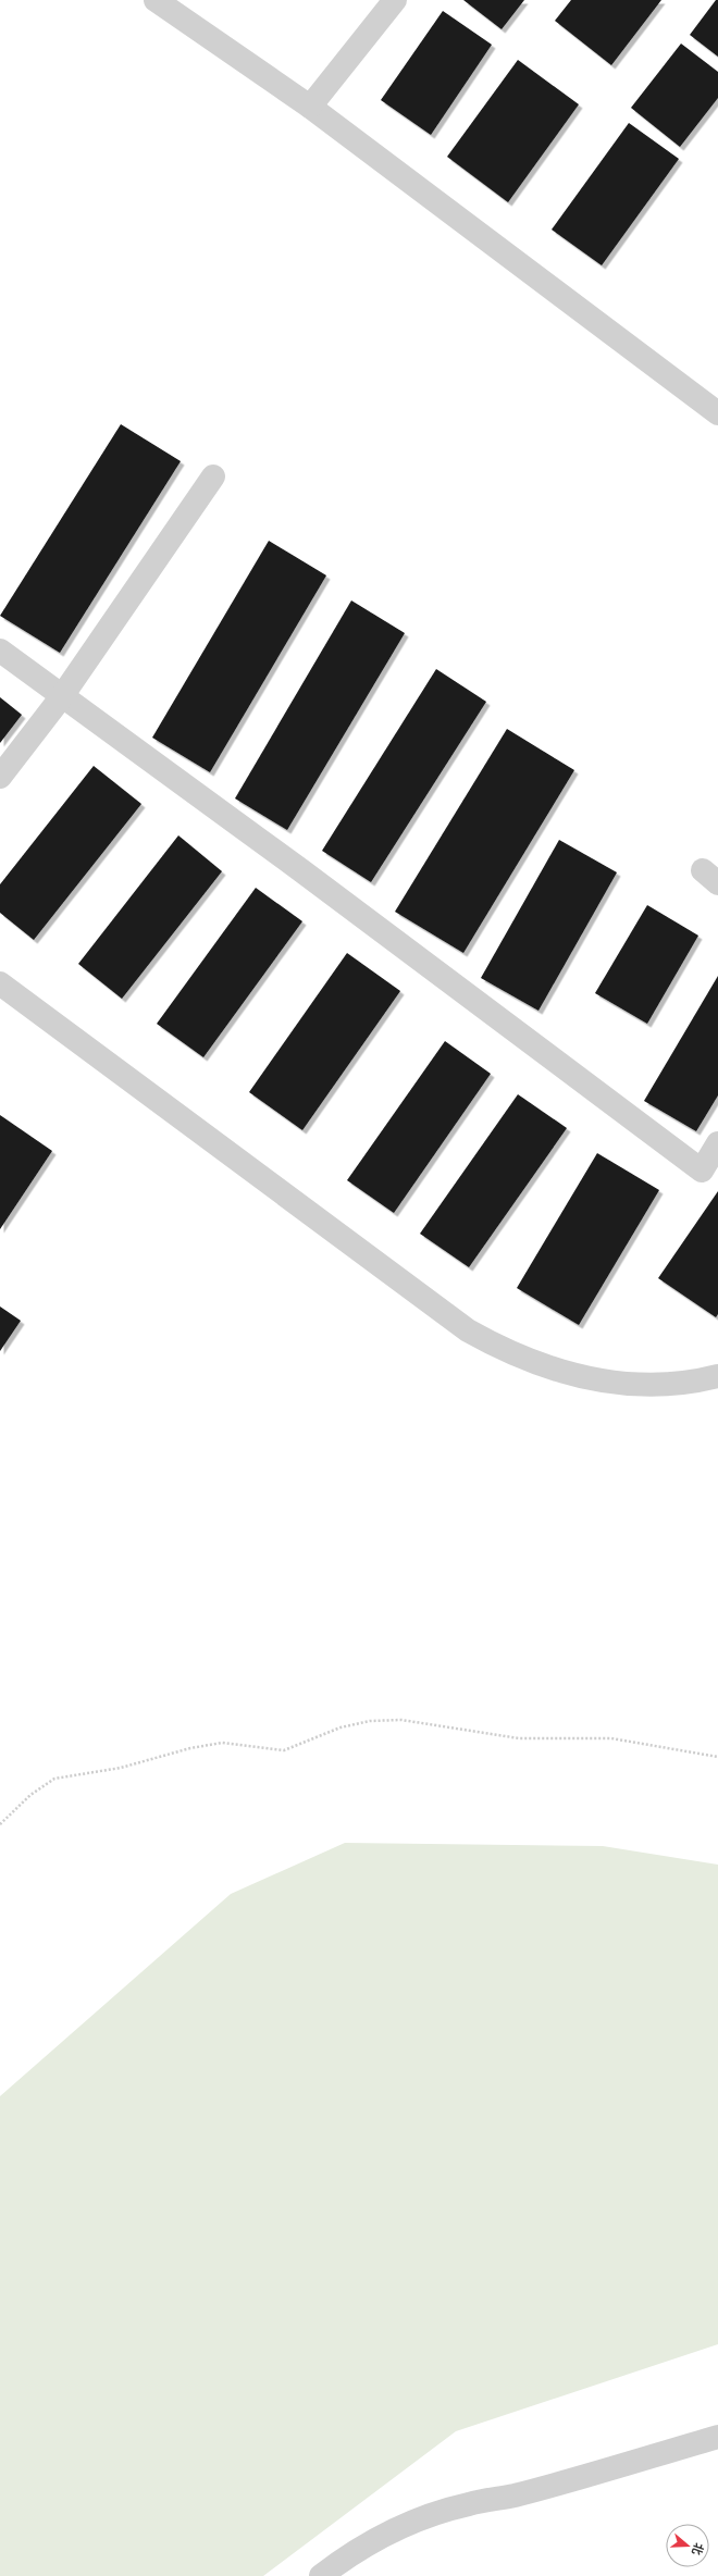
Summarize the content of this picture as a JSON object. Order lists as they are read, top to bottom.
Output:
{
  "north": "right"
}
